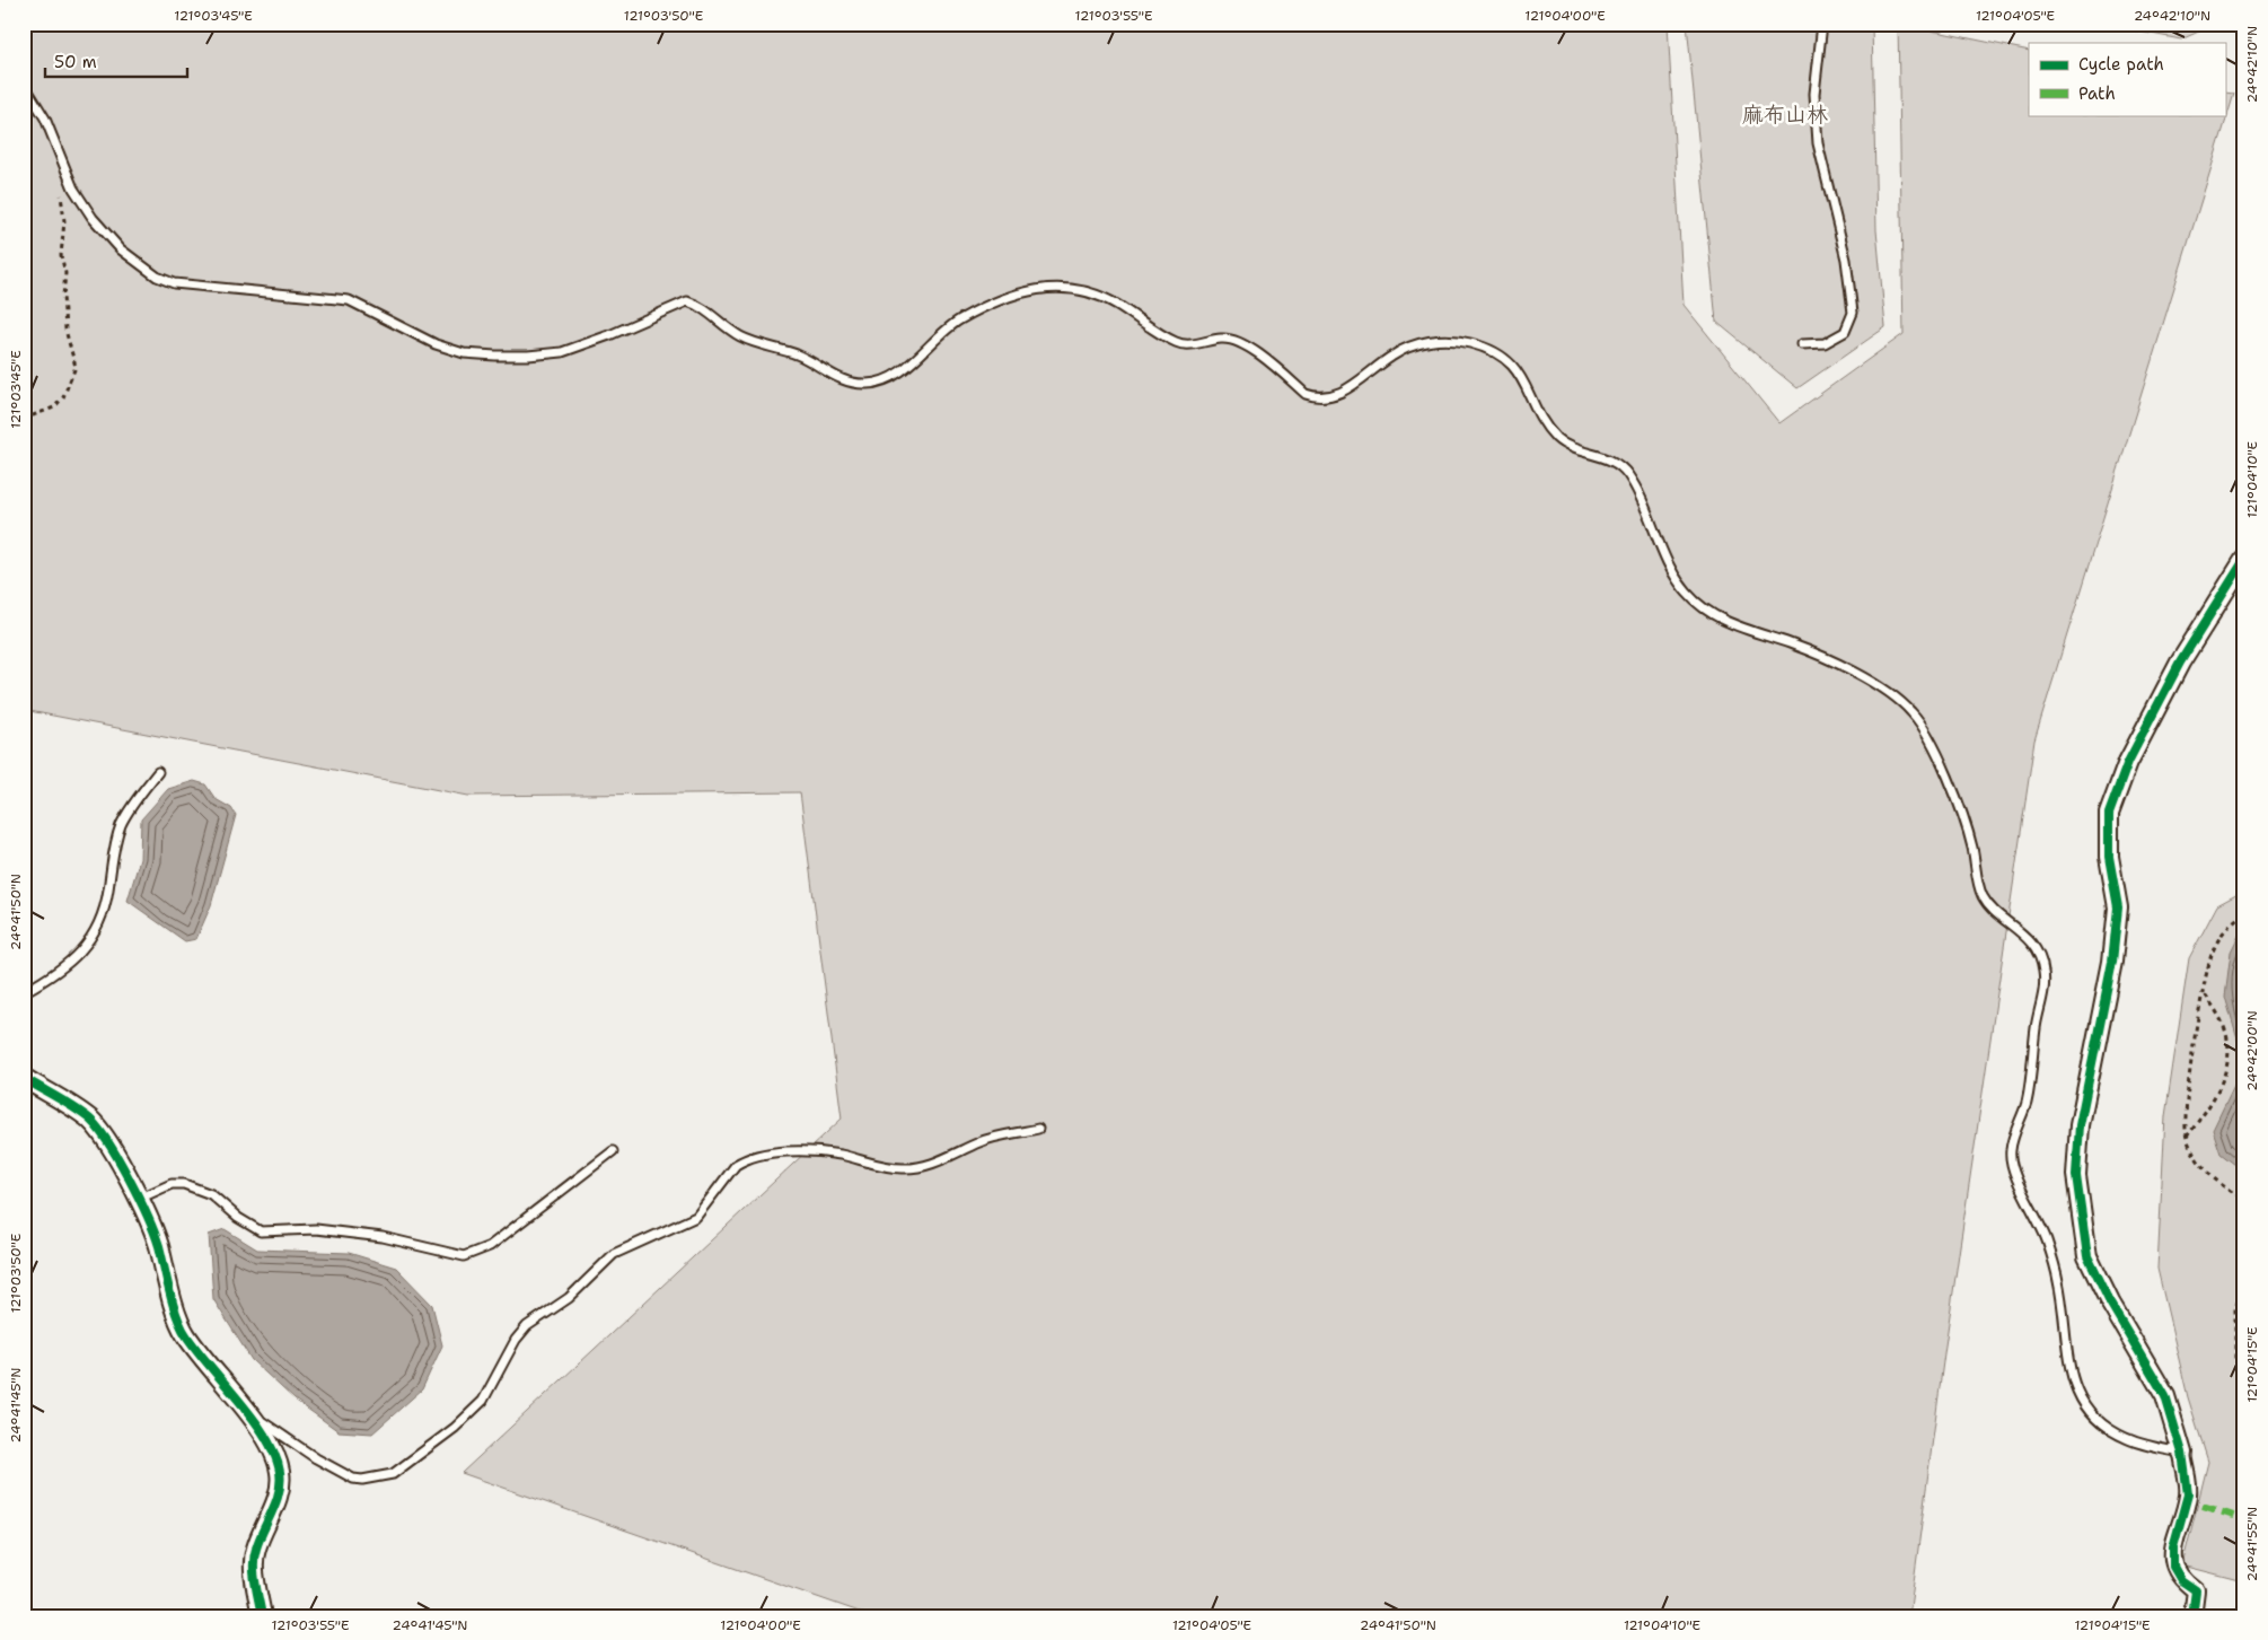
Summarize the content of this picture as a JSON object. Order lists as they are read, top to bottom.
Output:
{
  "parks": ["麻布山林"],
  "legend": ["Cycle path", "Path"],
  "scale_bar": "50 m",
  "coordinates": [
    "121°03'45\"E",
    "121°03'50\"E",
    "121°03'55\"E",
    "121°04'00\"E",
    "121°04'05\"E",
    "24°42'10\"N",
    "121°04'10\"E",
    "24°41'50\"N",
    "24°42'00\"N",
    "121°04'15\"E",
    "24°41'45\"N",
    "24°41'55\"N"
  ]
}
